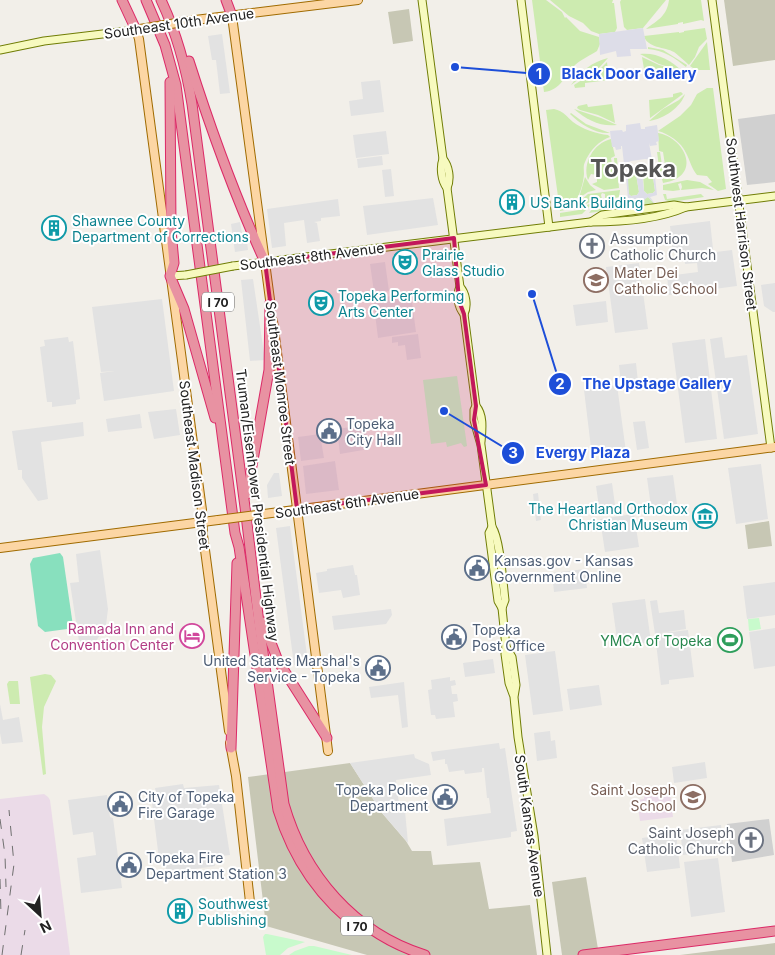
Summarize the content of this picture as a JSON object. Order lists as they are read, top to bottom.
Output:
{
  "streets": {
    "highway": ["I 70", "Truman/Eisenhower Presidential Highway"],
    "main road": [
      "Southeast 10th Avenue",
      "Southwest Harrison Street",
      "Southeast 8th Avenue",
      "Southeast Monroe Street",
      "Southeast Madison Street",
      "Southeast 6th Avenue",
      "South Kansas Avenue"
    ]
  },
  "crossings": [
    ["Southeast 10th Avenue", "Southeast Monroe Street"],
    ["Southeast 10th Avenue", "Southeast Madison Street"],
    ["Southwest Harrison Street", "Southeast 8th Avenue"],
    ["Southwest Harrison Street", "Southeast 6th Avenue"],
    ["Southeast 8th Avenue", "Southeast Monroe Street"],
    ["Southeast 8th Avenue", "Southeast Madison Street"],
    ["Southeast 8th Avenue", "South Kansas Avenue"],
    ["Southeast Monroe Street", "Southeast 6th Avenue"],
    ["Southeast Madison Street", "Southeast 6th Avenue"],
    ["Southeast 6th Avenue", "South Kansas Avenue"]
  ],
  "districts": ["Topeka"],
  "places": {
    "other": ["Black Door Gallery", "The Upstage Gallery", "Evergy Plaza"],
    "building": ["US Bank Building", "Shawnee County Department of Corrections", "Southwest Publishing"],
    "church": ["Assumption Catholic Church", "Saint Joseph Catholic Church"],
    "theatre": ["Prairie Glass Studio", "Topeka Performing Arts Center"],
    "school or university": ["Mater Dei Catholic School", "Saint Joseph School"],
    "public building": [
      "Topeka City Hall",
      "Kansas.gov - Kansas Government Online",
      "Topeka Post Office",
      "United States Marshal's Service - Topeka",
      "Topeka Police Department",
      "City of Topeka Fire Garage",
      "Topeka Fire Department Station 3"
    ],
    "museum": ["The Heartland Orthodox Christian Museum"],
    "hotel": ["Ramada Inn and Convention Center"],
    "sports": ["YMCA of Topeka"]
  },
  "north": "bottom right"
}
